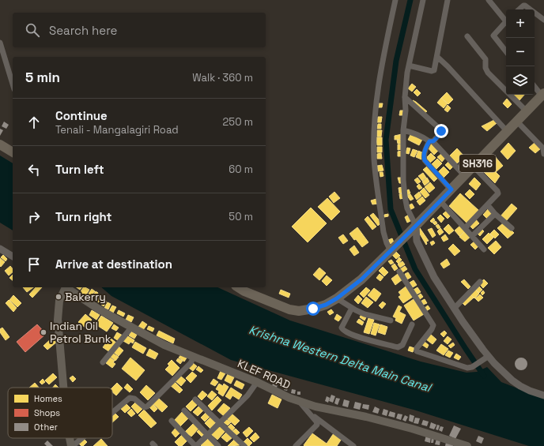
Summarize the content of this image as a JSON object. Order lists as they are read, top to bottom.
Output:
{
  "streets": {
    "main road": ["SH316", "KLEF ROAD"]
  },
  "water": ["Krishna Western Delta Main Canal"],
  "places": ["Bakerry", "Indian Oil Petrol Bunk"],
  "legend": ["Homes", "Shops", "Other"],
  "page": {
    "map_buttons": ["+", "−"],
    "search": "Search here",
    "heading": ["5 min", "Walk · 360 m"],
    "list": [
      ["Continue", "Tenali - Mangalagiri Road", "250 m"],
      ["Turn left", "60 m"],
      ["Turn right", "50 m"],
      "Arrive at destination"
    ]
  }
}
